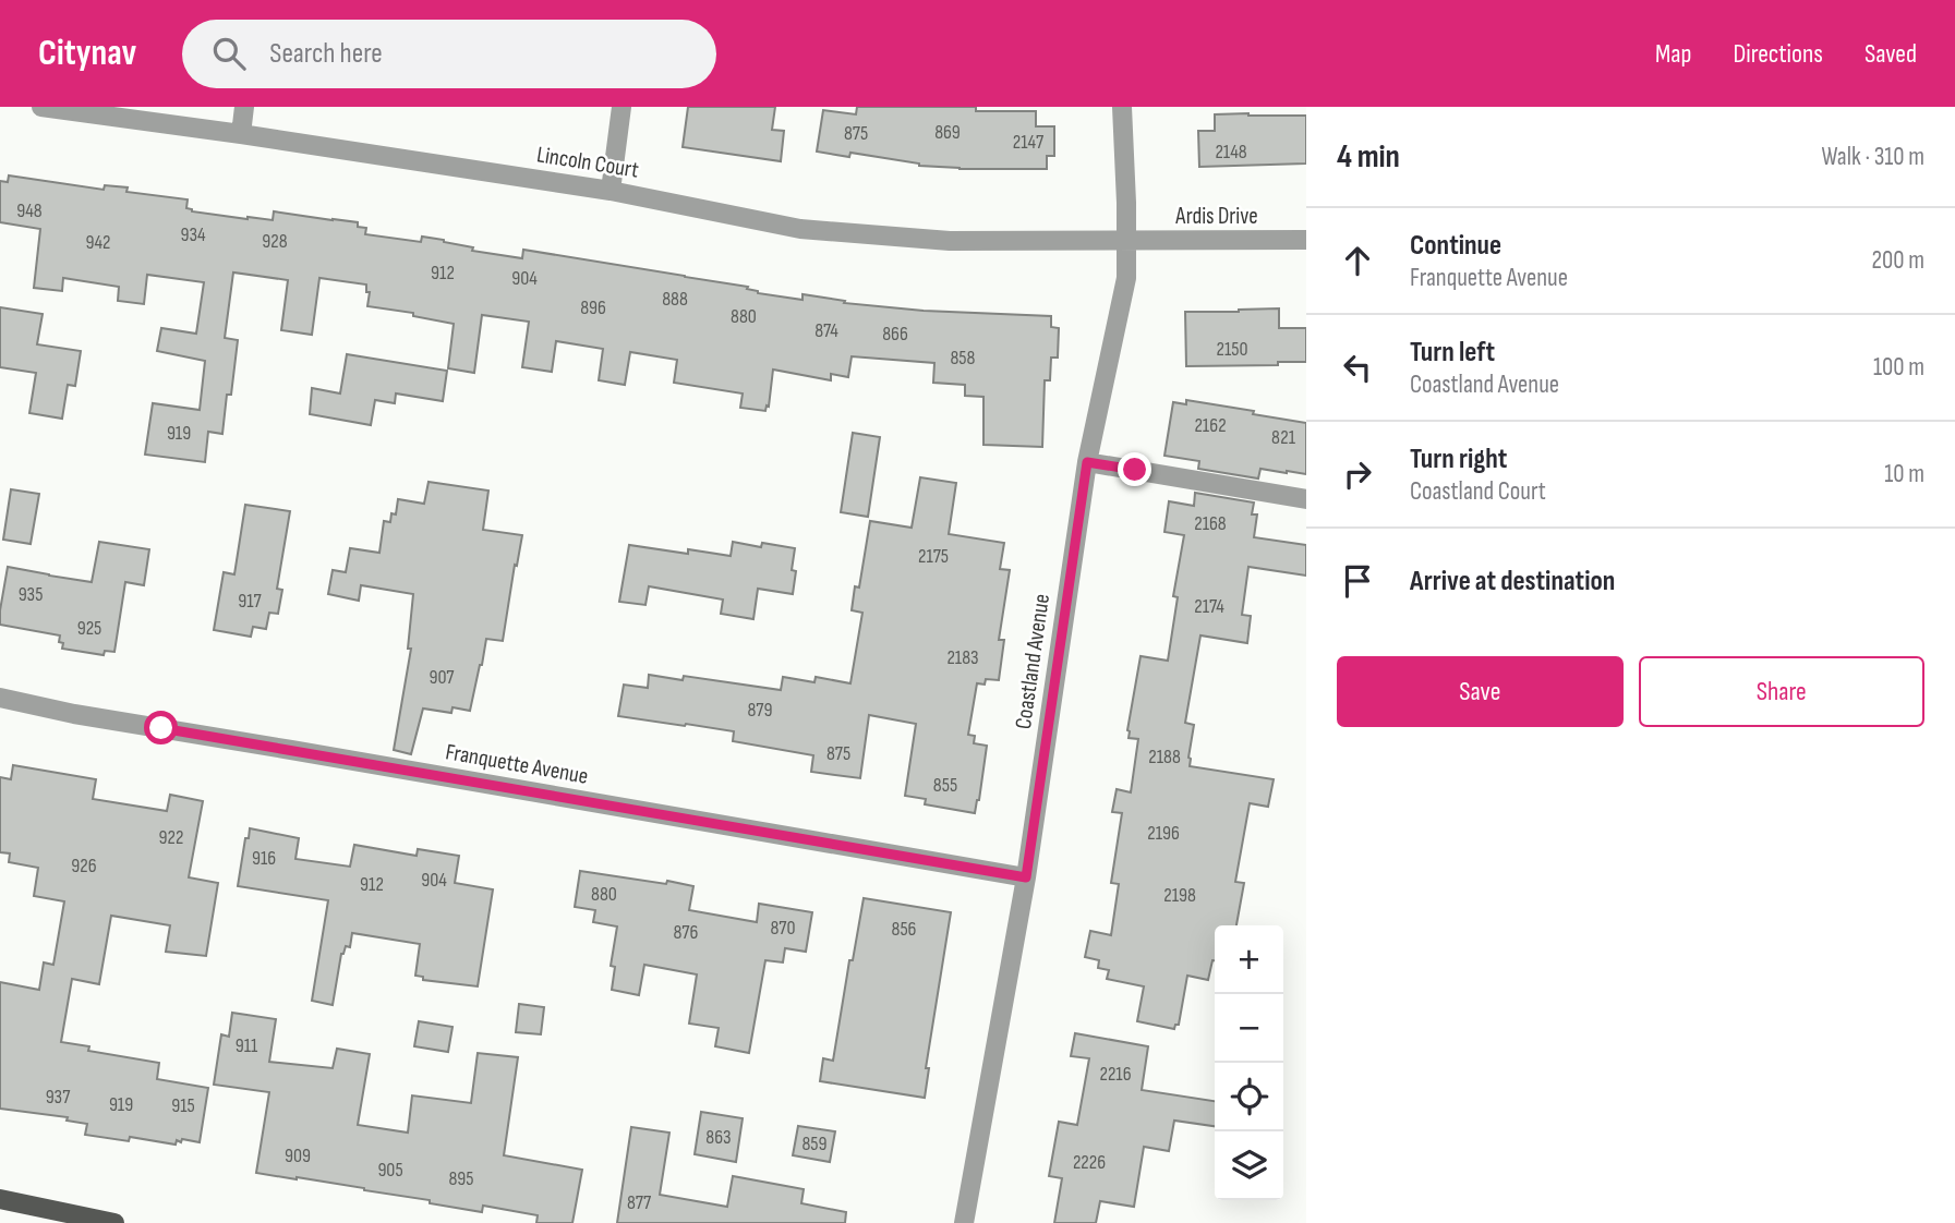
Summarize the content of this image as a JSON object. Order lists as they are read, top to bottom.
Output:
{
  "streets": {
    "street": [
      "Lincoln Court",
      "Ardis Drive",
      "Coastland Avenue",
      "Franquette Avenue"
    ]
  },
  "crossings": [
    ["Lincoln Court", "Ardis Drive"],
    ["Lincoln Court", "Coastland Avenue"],
    ["Ardis Drive", "Coastland Avenue"],
    ["Coastland Avenue", "Franquette Avenue"]
  ],
  "house_numbers": [
    "869",
    "875",
    "2147",
    "2148",
    "948",
    "934",
    "928",
    "942",
    "912",
    "904",
    "888",
    "896",
    "880",
    "874",
    "866",
    "2150",
    "858",
    "2162",
    "919",
    "821",
    "2168",
    "2175",
    "935",
    "917",
    "2174",
    "925",
    "2183",
    "907",
    "879",
    "875",
    "2188",
    "855",
    "2196",
    "922",
    "916",
    "926",
    "904",
    "912",
    "880",
    "2198",
    "870",
    "856",
    "876",
    "911",
    "2216",
    "937",
    "919",
    "915",
    "863",
    "859",
    "909",
    "2226",
    "905",
    "895",
    "877"
  ],
  "page": {
    "header": "Citynav",
    "search": "Search here",
    "nav": ["Map", "Directions", "Saved"],
    "heading": ["4 min", "Walk · 310 m"],
    "list": [
      ["Continue", "Franquette Avenue", "200 m"],
      ["Turn left", "Coastland Avenue", "100 m"],
      ["Turn right", "Coastland Court", "10 m"],
      "Arrive at destination"
    ],
    "buttons": ["Save", "Share"],
    "map_buttons": ["+", "−"]
  }
}
